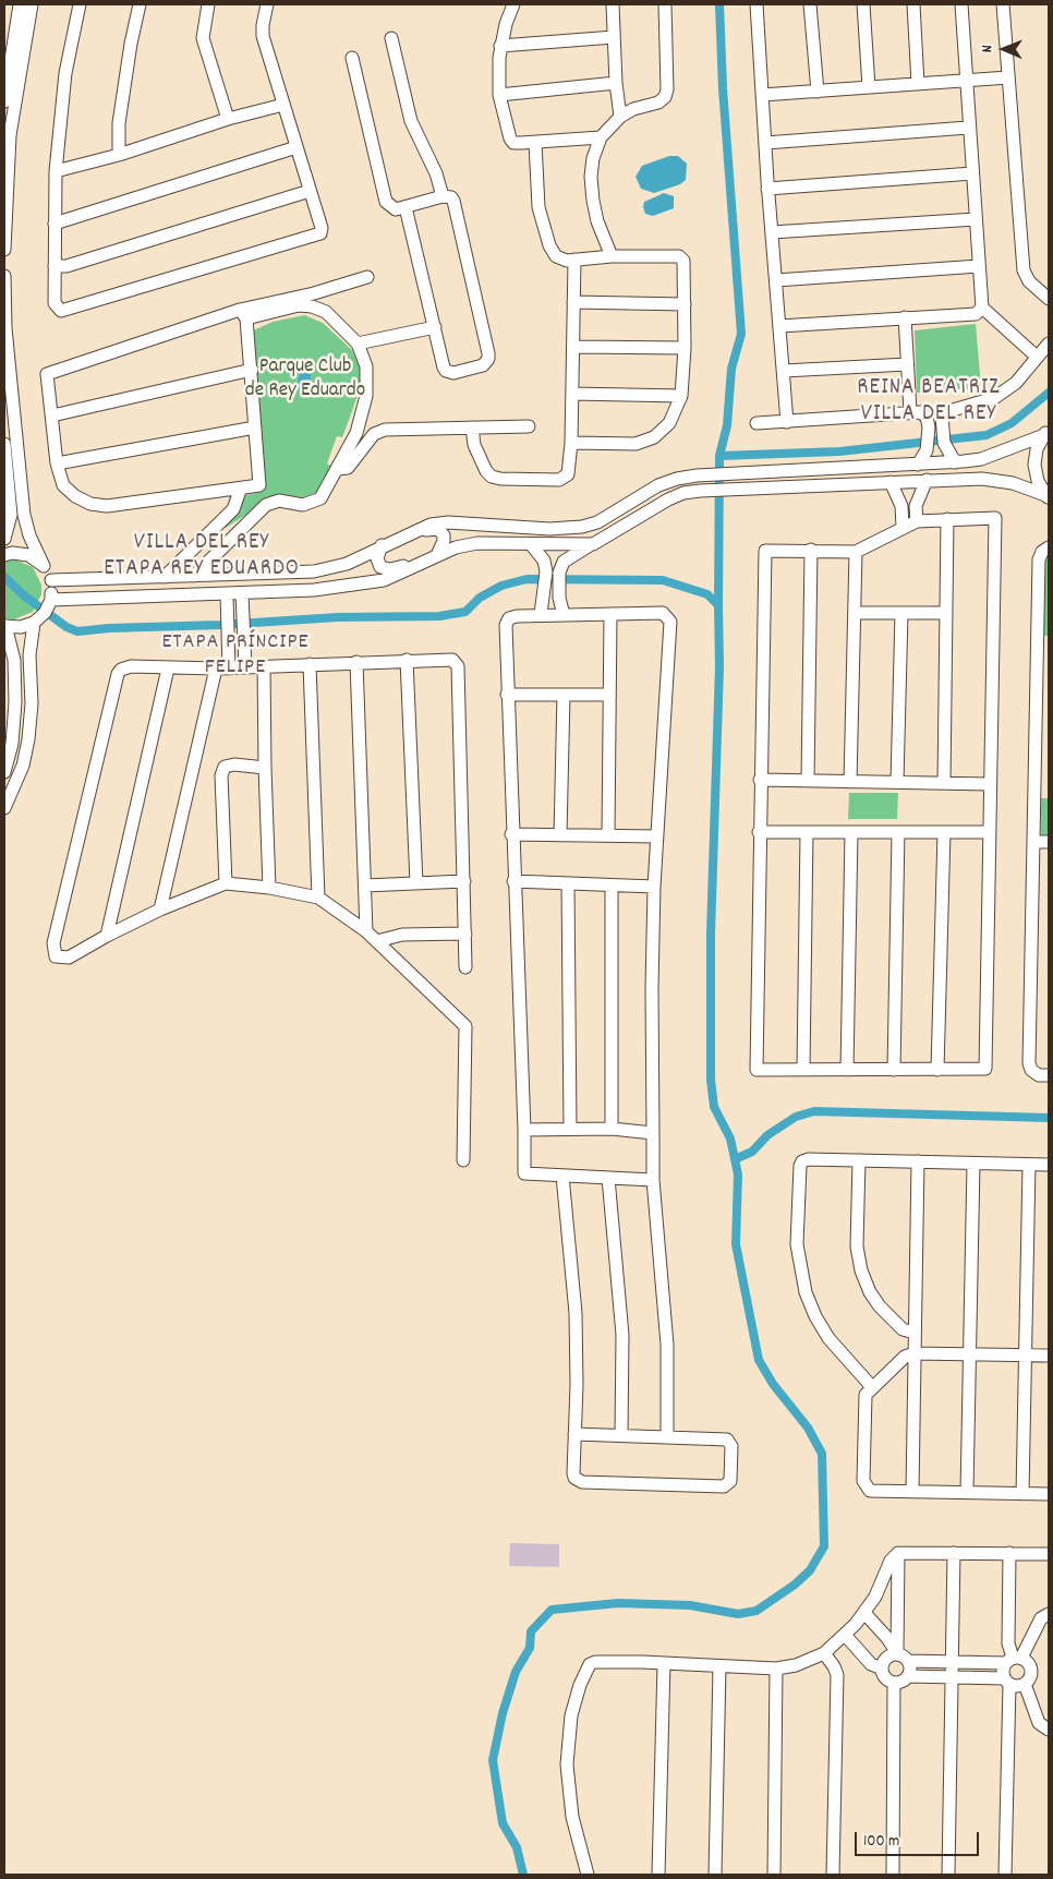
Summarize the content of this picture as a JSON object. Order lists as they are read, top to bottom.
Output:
{
  "districts": ["REINA BEATRIZ VILLA DEL REY", "VILLA DEL REY ETAPA REY EDUARDO", "ETAPA PRÍNCIPE FELIPE"],
  "parks": ["Parque Club de Rey Eduardo"],
  "scale_bar": "100 m",
  "north": "left"
}
